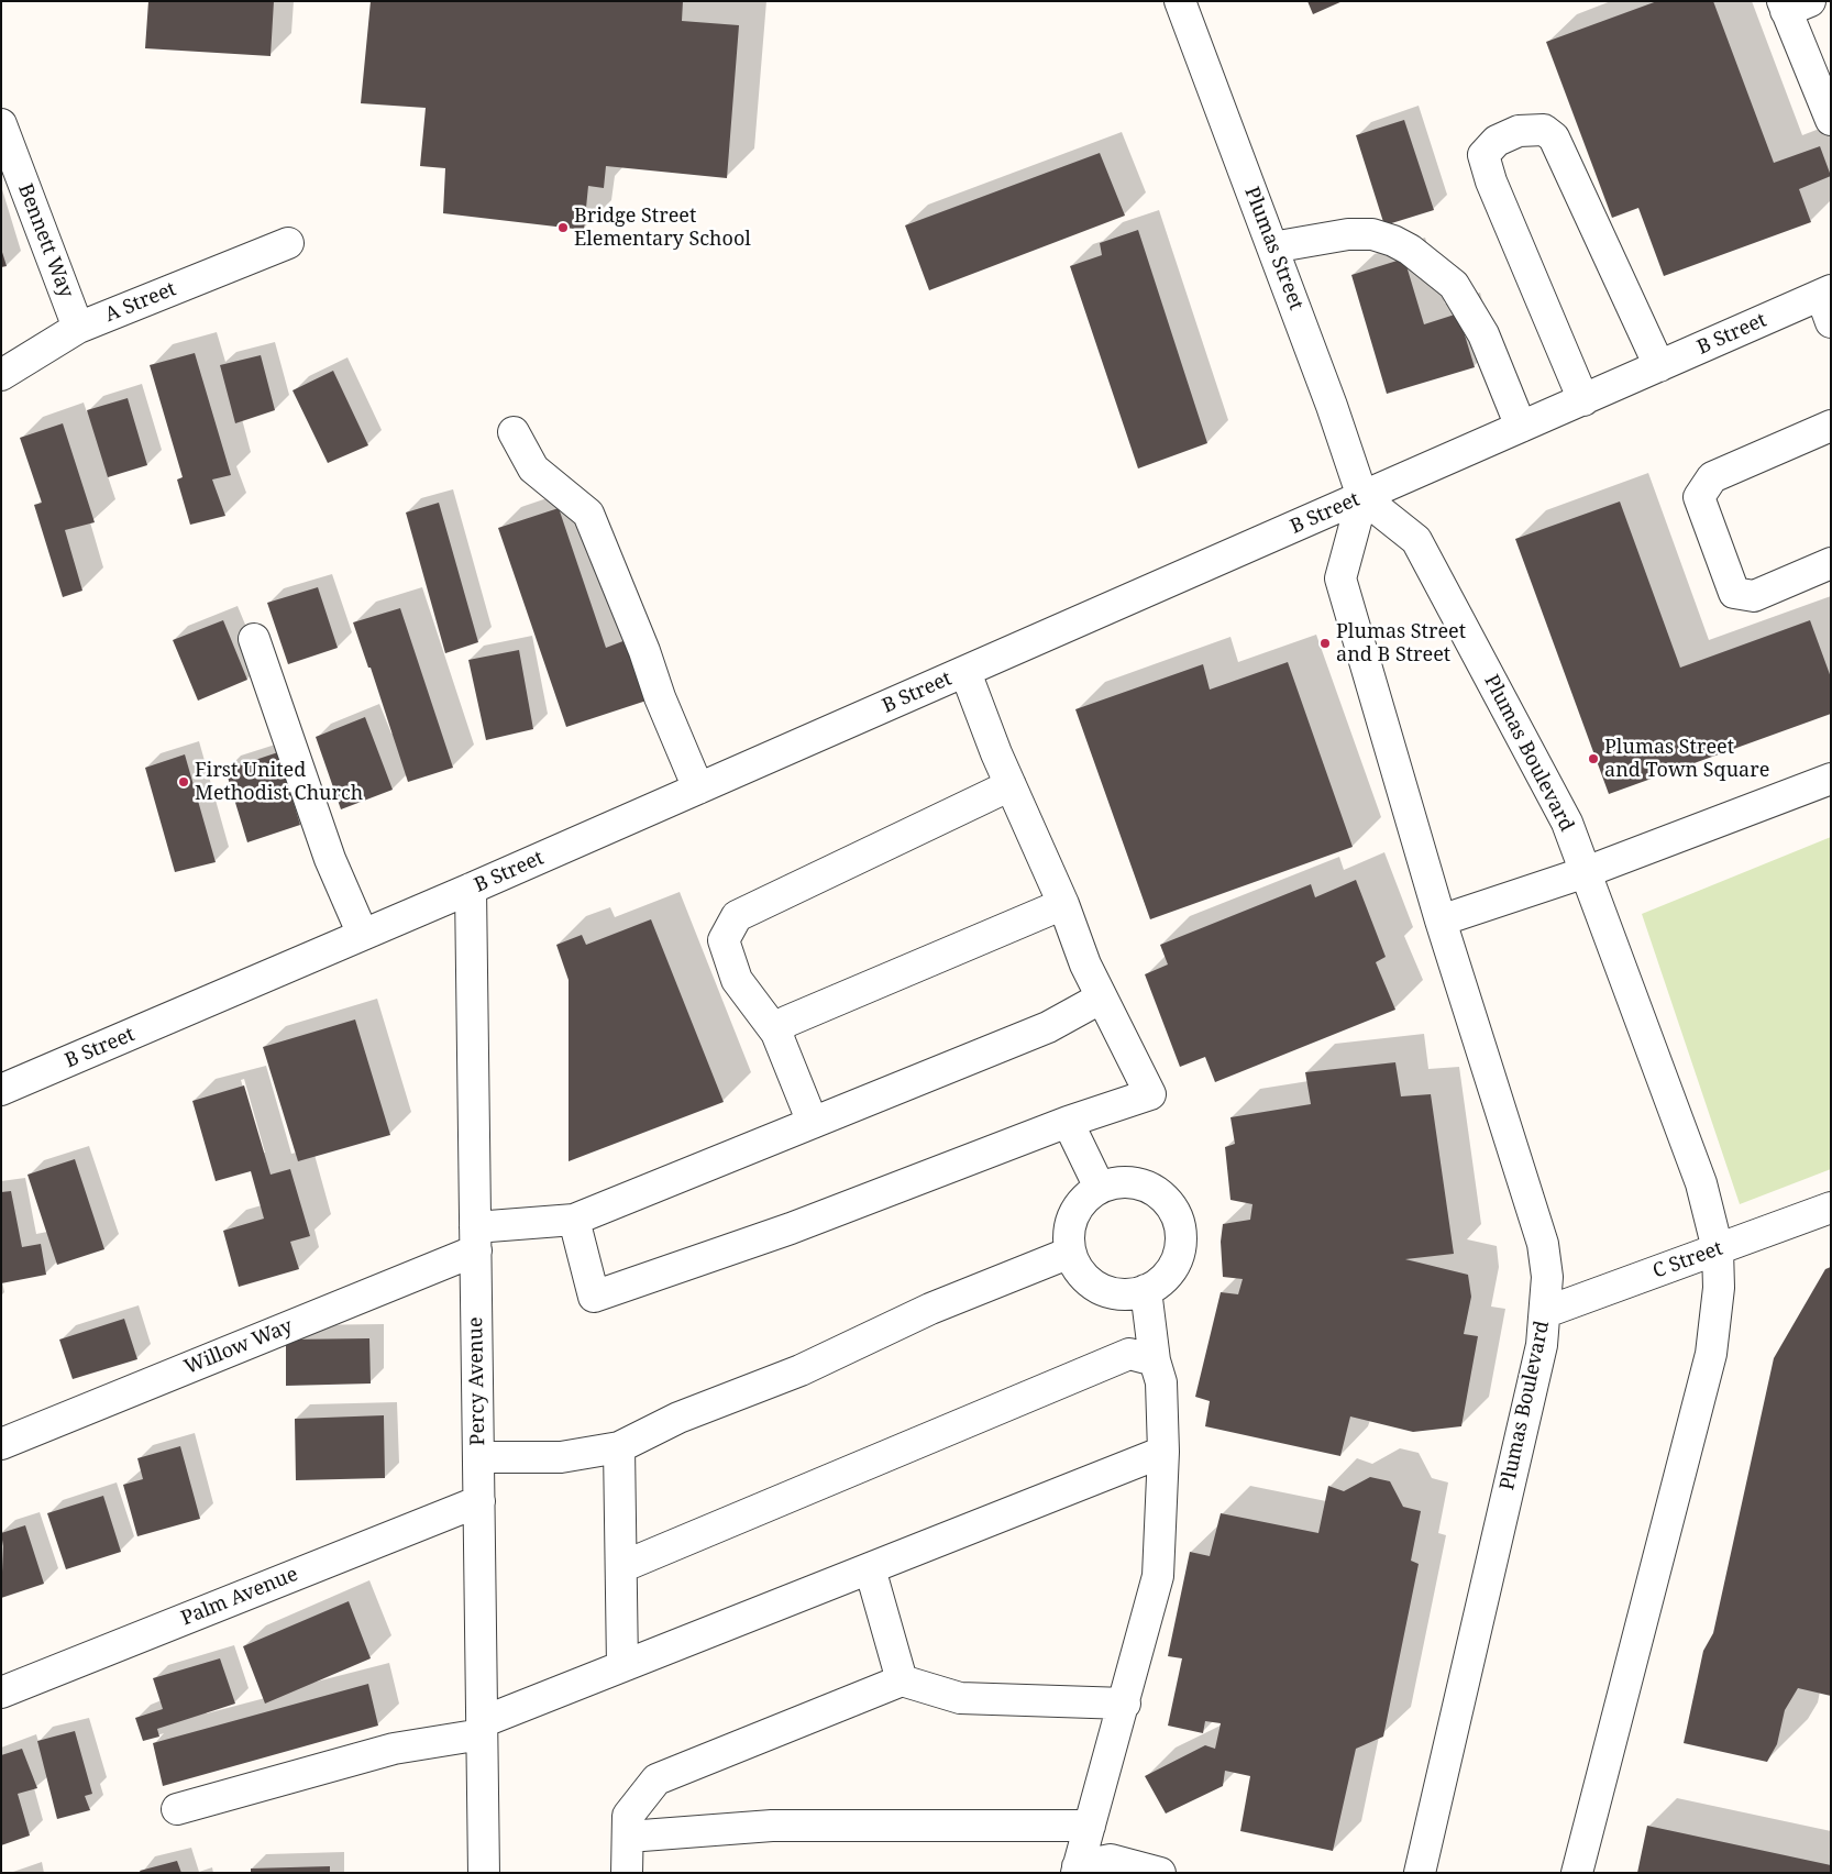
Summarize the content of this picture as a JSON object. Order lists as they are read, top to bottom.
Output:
{
  "streets": {
    "street": [
      "Bennett Way",
      "Plumas Street",
      "A Street",
      "B Street",
      "Plumas Boulevard",
      "C Street",
      "Willow Way",
      "Percy Avenue",
      "Palm Avenue"
    ]
  },
  "crossings": [
    ["Bennett Way", "A Street"],
    ["Plumas Street", "B Street"],
    ["Plumas Street", "Plumas Boulevard"],
    ["B Street", "Plumas Boulevard"],
    ["B Street", "Percy Avenue"],
    ["Plumas Boulevard", "C Street"],
    ["Willow Way", "Percy Avenue"],
    ["Percy Avenue", "Palm Avenue"]
  ],
  "places": [
    "Bridge Street Elementary School",
    "Plumas Street and B Street",
    "Plumas Street and Town Square",
    "First United Methodist Church"
  ]
}
